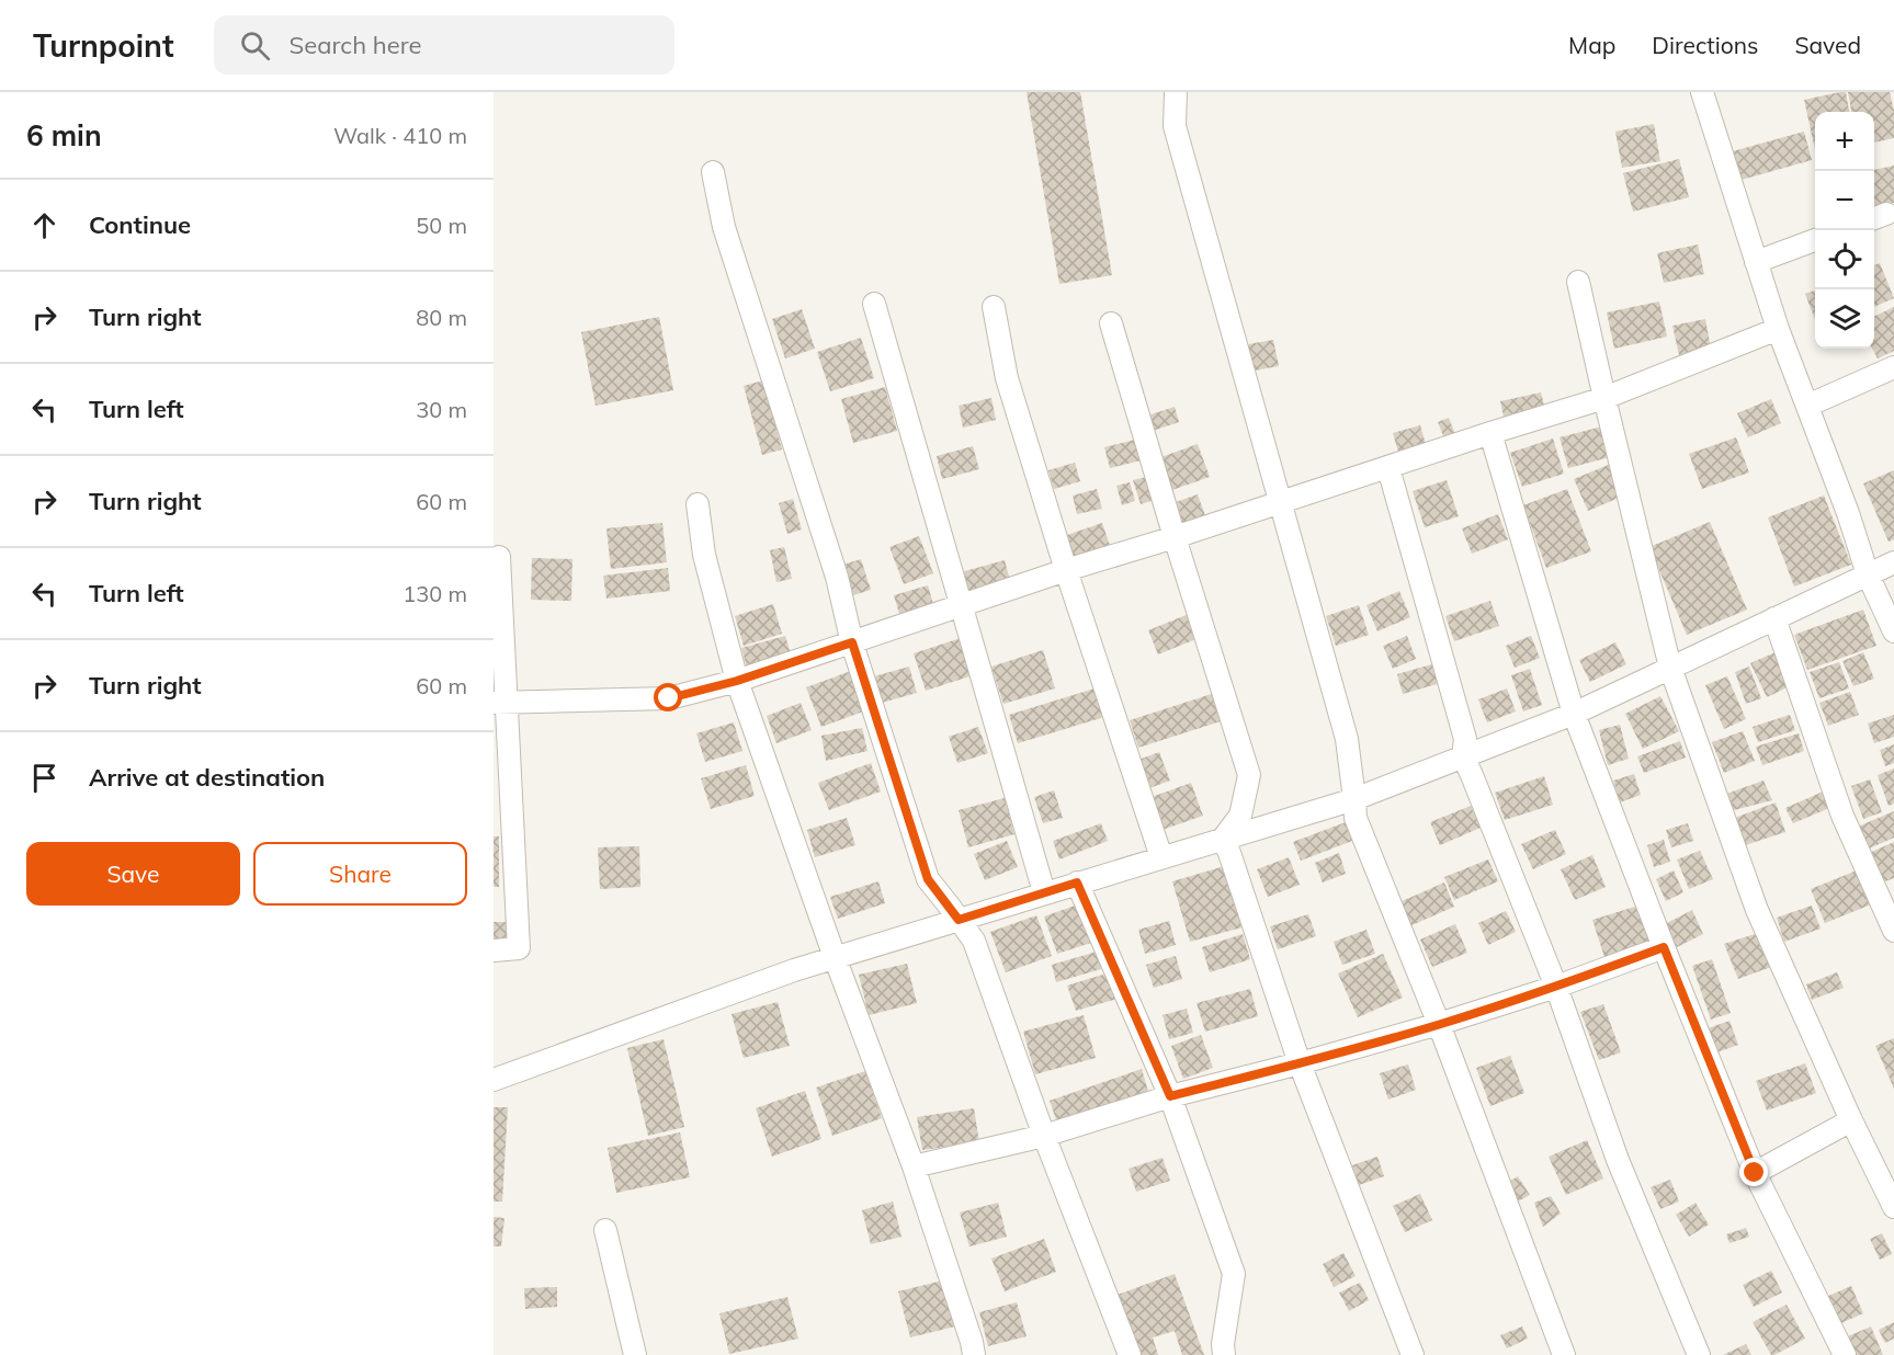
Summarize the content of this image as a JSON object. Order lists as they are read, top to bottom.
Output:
{
  "page": {
    "header": "Turnpoint",
    "search": "Search here",
    "nav": ["Map", "Directions", "Saved"],
    "heading": ["6 min", "Walk · 410 m"],
    "map_buttons": ["+", "−"],
    "list": [
      ["Continue", "50 m"],
      ["Turn right", "80 m"],
      ["Turn left", "30 m"],
      ["Turn right", "60 m"],
      ["Turn left", "130 m"],
      ["Turn right", "60 m"],
      "Arrive at destination"
    ],
    "buttons": ["Save", "Share"]
  }
}
